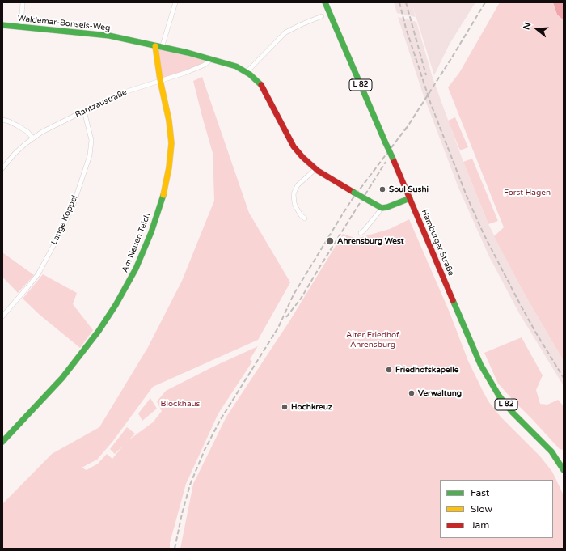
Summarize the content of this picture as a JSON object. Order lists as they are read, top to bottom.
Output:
{
  "streets": {
    "street": [
      "Waldemar-Bonsels-Weg",
      "L 82",
      "Rantzaustraße",
      "Lange Koppel",
      "Am Neuen Teich",
      "Hamburger Straße"
    ]
  },
  "crossings": [
    ["Waldemar-Bonsels-Weg", "Rantzaustraße"],
    ["Waldemar-Bonsels-Weg", "Am Neuen Teich"],
    ["Rantzaustraße", "Lange Koppel"],
    ["Rantzaustraße", "Am Neuen Teich"]
  ],
  "parks": ["Forst Hagen", "Alter Friedhof Ahrensburg", "Blockhaus"],
  "places": [
    "Soul Sushi",
    "Ahrensburg West",
    "Friedhofskapelle",
    "Verwaltung",
    "Hochkreuz"
  ],
  "legend": ["Fast", "Slow", "Jam"],
  "north": "left"
}
